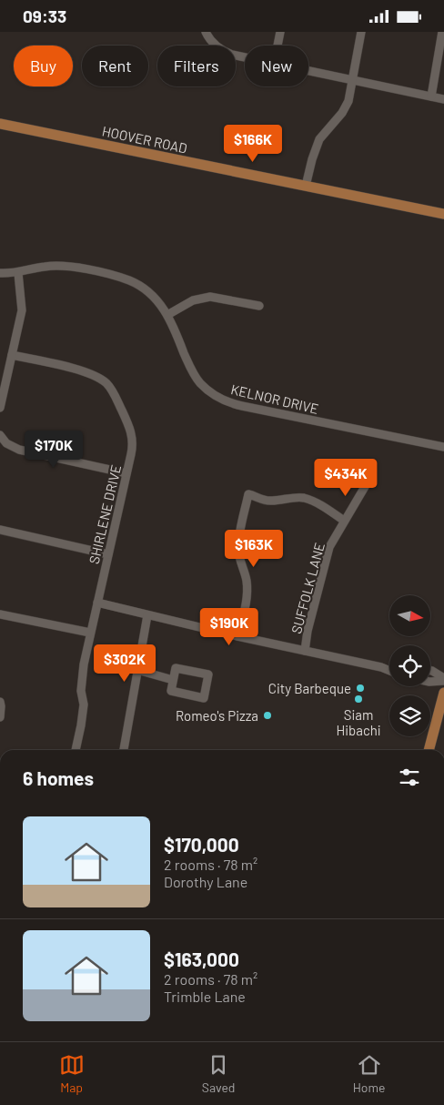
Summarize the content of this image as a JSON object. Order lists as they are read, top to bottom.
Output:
{
  "streets": {
    "main road": ["HOOVER ROAD"],
    "street": ["KELNOR DRIVE", "SHIRLENE DRIVE", "SUFFOLK LANE"]
  },
  "places": ["City Barbeque", "Siam Hibachi", "Romeo's Pizza"],
  "north": "right",
  "page": {
    "status": "09:33",
    "chip": [
      "Buy",
      "Rent",
      "Filters",
      "New"
    ],
    "price": [
      "$166K",
      "$170K",
      "$434K",
      "$163K",
      "$190K",
      "$302K"
    ],
    "heading": "6 homes",
    "list": [
      {
        "name": "$170,000",
        "note": "2 rooms · 78 m² · Dorothy Lane"
      },
      {
        "name": "$163,000",
        "note": "2 rooms · 78 m² · Trimble Lane"
      }
    ],
    "tabs": ["Map", "Saved", "Home"]
  }
}
